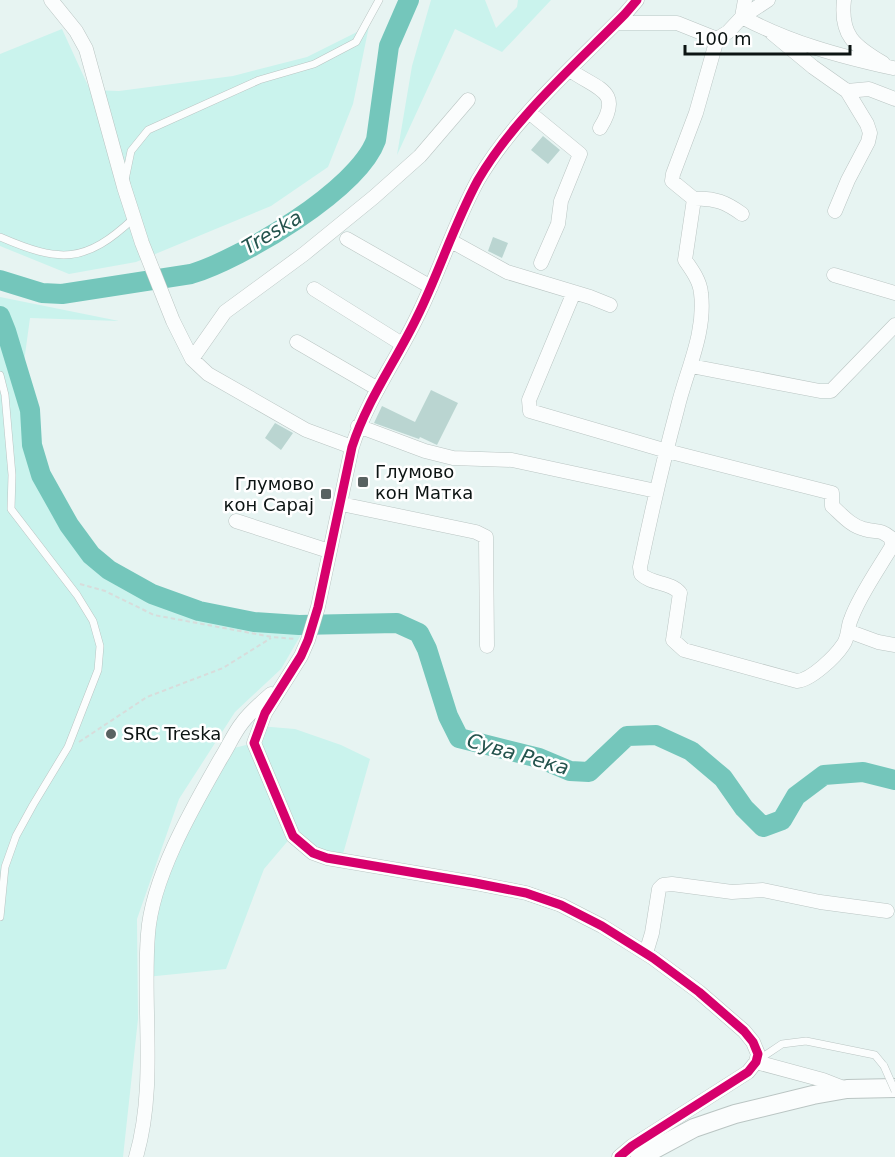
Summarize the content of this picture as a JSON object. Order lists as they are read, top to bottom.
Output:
{
  "water": ["Treska", "Сува Река"],
  "places": {
    "transit": ["Глумово кон Матка", "Глумово кон Сарај"],
    "other": ["SRC Treska"]
  },
  "scale_bar": "100 m"
}
